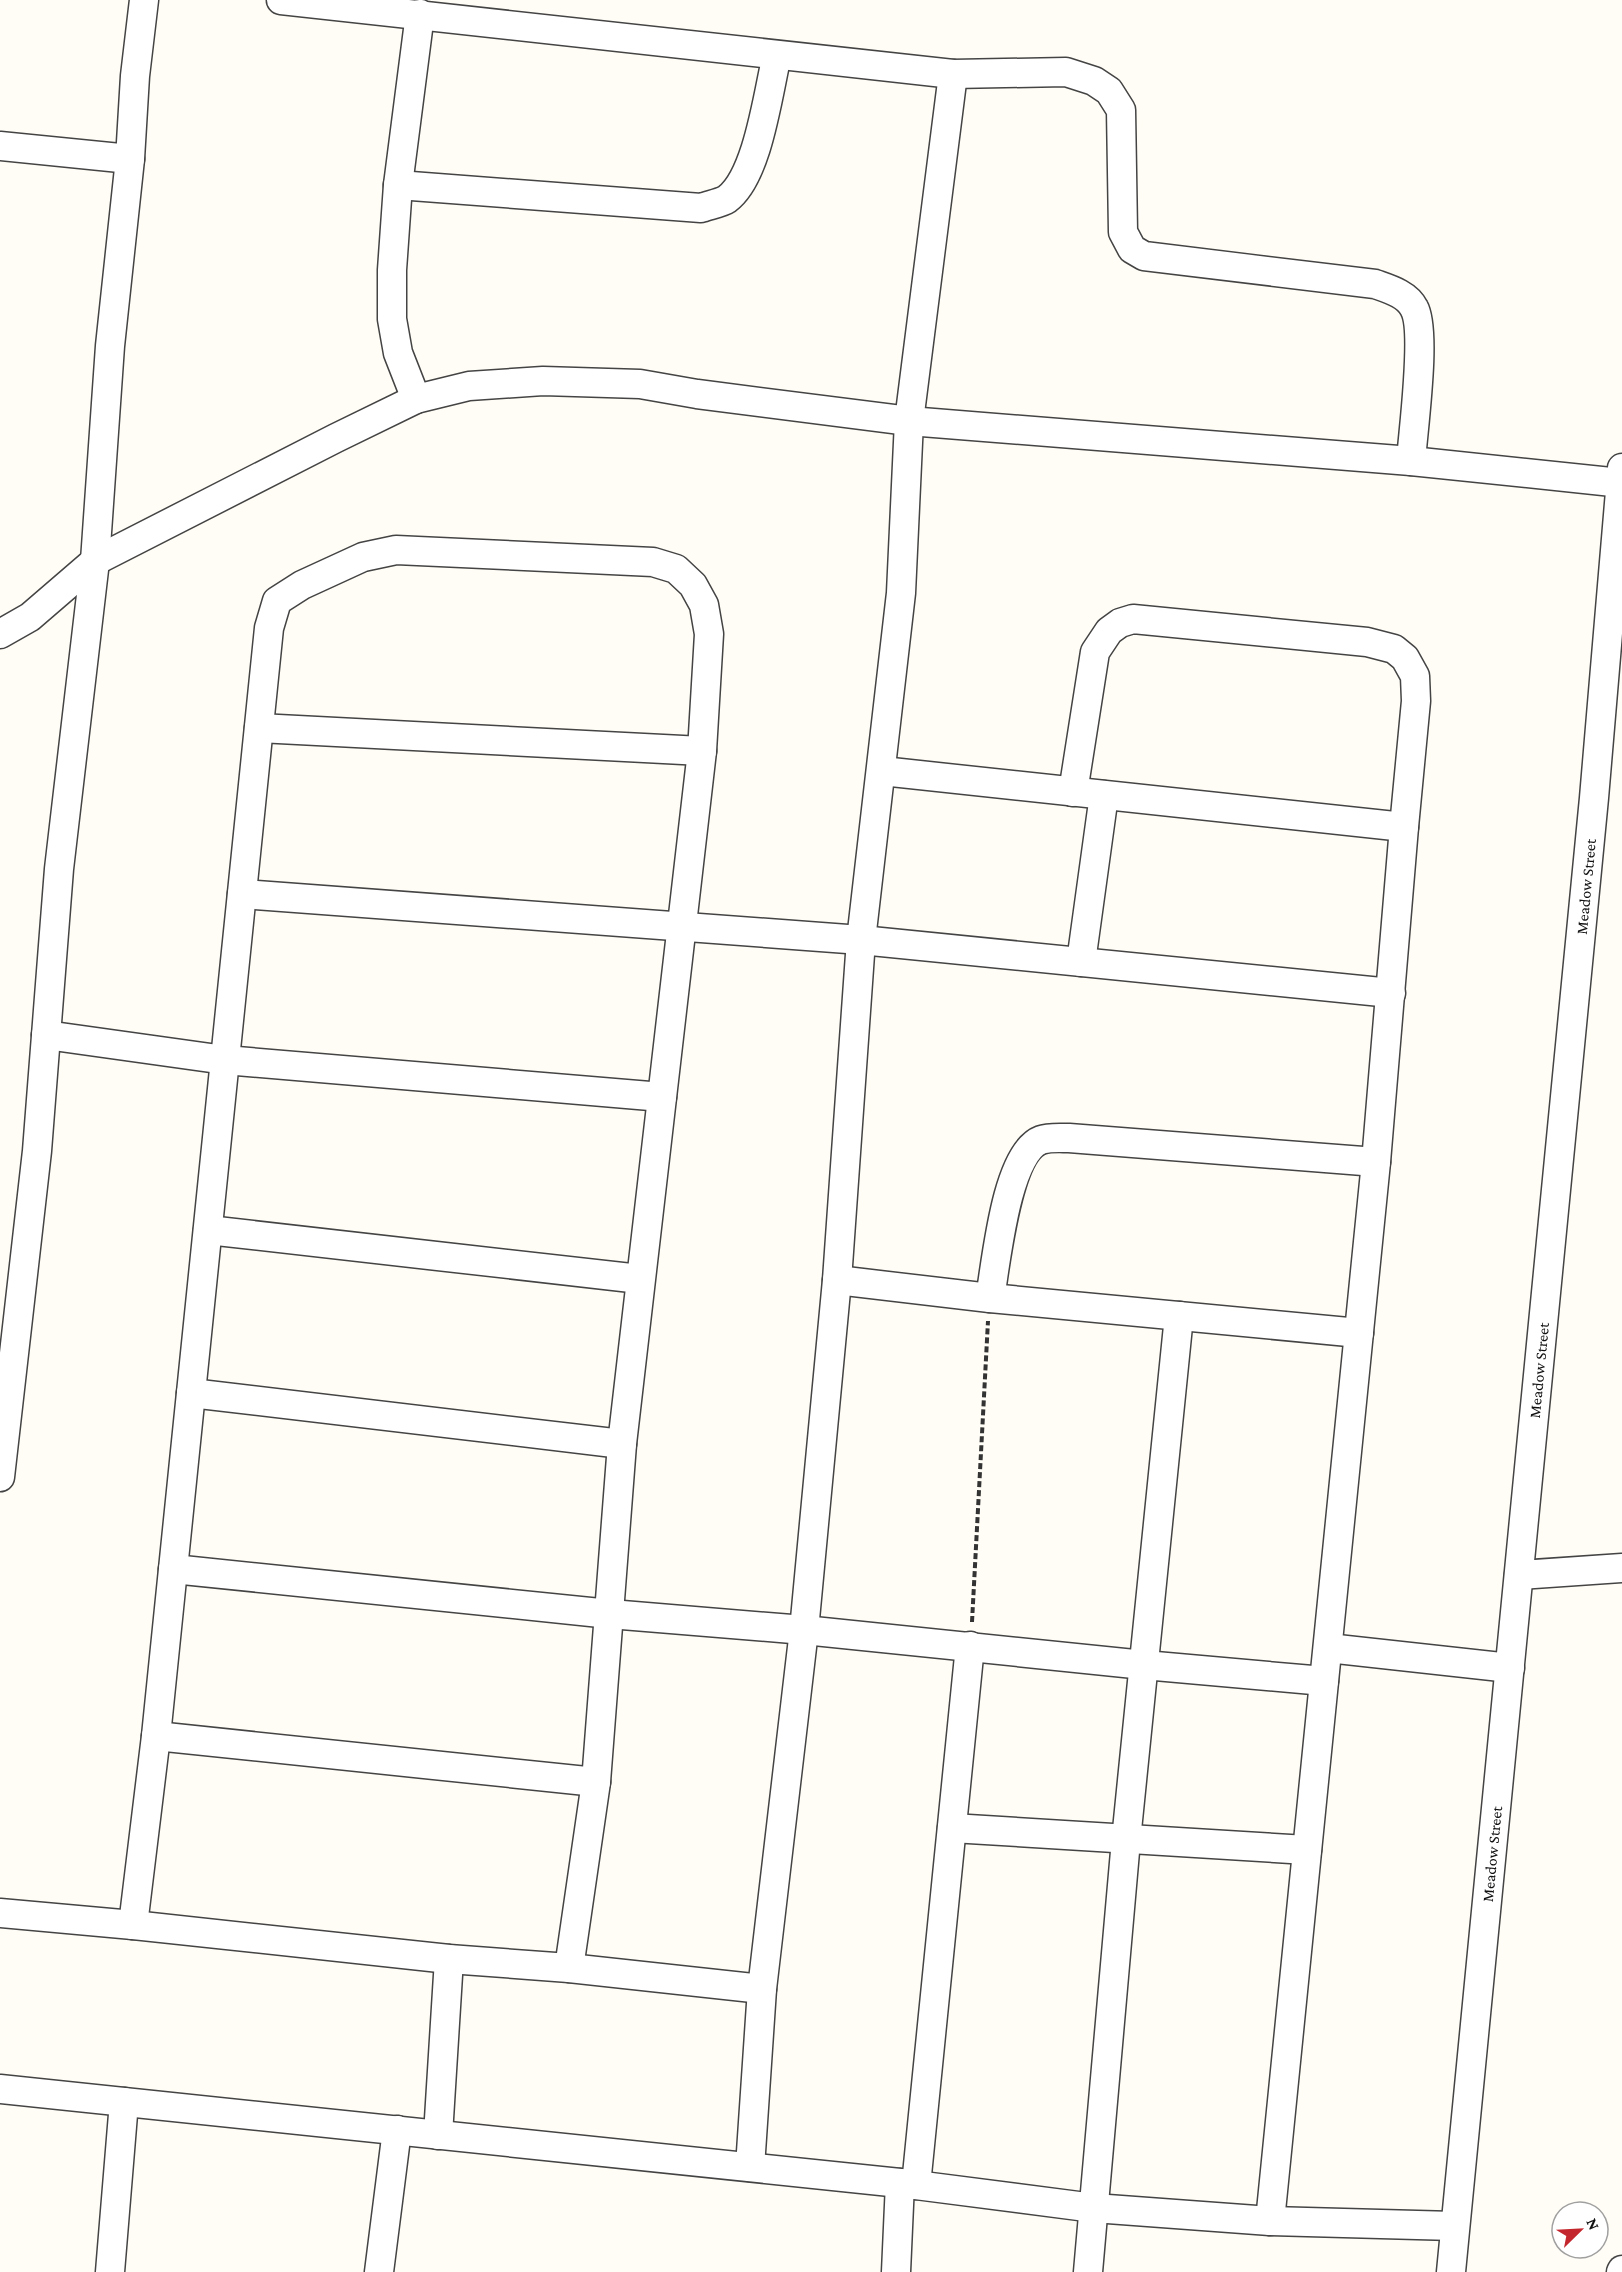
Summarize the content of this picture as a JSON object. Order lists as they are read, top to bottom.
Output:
{
  "streets": {
    "street": ["Meadow Street"]
  },
  "north": "top right"
}
